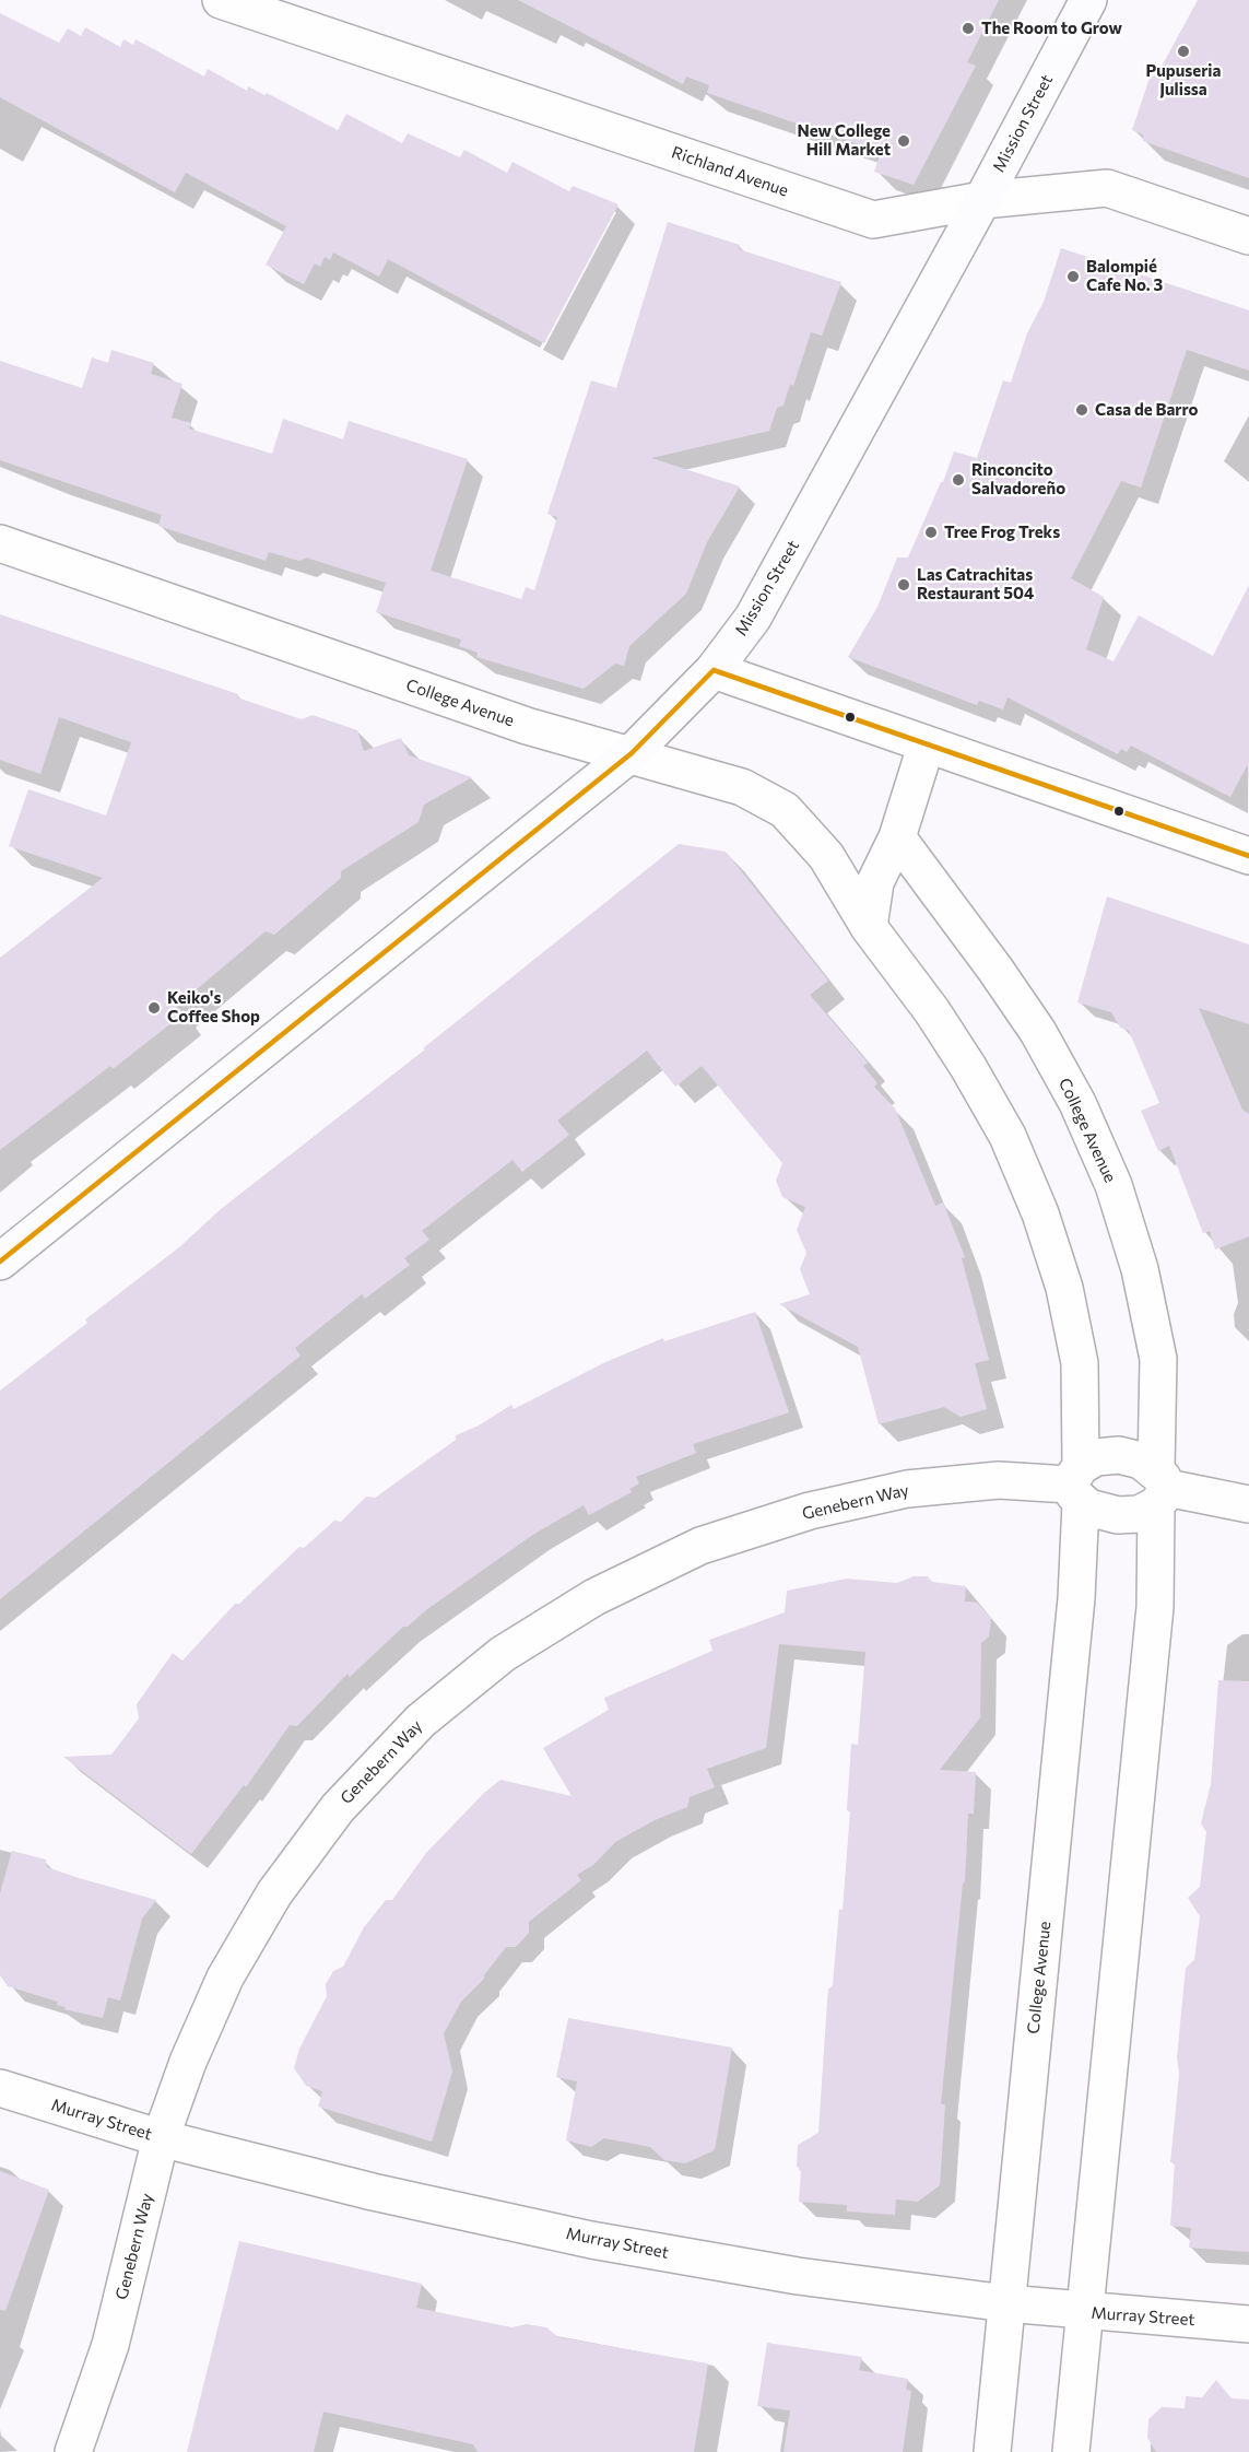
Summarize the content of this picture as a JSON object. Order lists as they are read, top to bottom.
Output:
{
  "streets": {
    "main road": ["Mission Street"],
    "street": [
      "Richland Avenue",
      "College Avenue",
      "Genebern Way",
      "Murray Street"
    ]
  },
  "crossings": [
    ["Mission Street", "Richland Avenue"],
    ["Mission Street", "College Avenue"],
    ["College Avenue", "Genebern Way"],
    ["College Avenue", "Murray Street"],
    ["Genebern Way", "Murray Street"]
  ],
  "places": [
    "The Room to Grow",
    "Pupuseria Julissa",
    "New College Hill Market",
    "Balompié Cafe No. 3",
    "Casa de Barro",
    "Rinconcito Salvadoreño",
    "Tree Frog Treks",
    "Las Catrachitas Restaurant 504",
    "Keiko's Coffee Shop"
  ]
}
